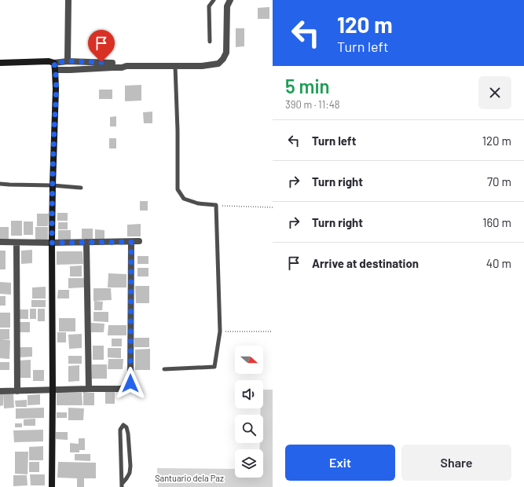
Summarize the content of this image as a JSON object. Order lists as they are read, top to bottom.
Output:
{
  "parks": ["Santuario dela Paz"],
  "north": "right",
  "page": {
    "turn": ["120 m", "Turn left"],
    "heading": ["5 min", "390 m · 11:48"],
    "list": [
      {
        "name": "Turn left",
        "value": "120 m"
      },
      {
        "name": "Turn right",
        "value": "70 m"
      },
      {
        "name": "Turn right",
        "value": "160 m"
      },
      {
        "name": "Arrive at destination",
        "value": "40 m"
      }
    ],
    "buttons": ["Exit", "Share"]
  }
}
